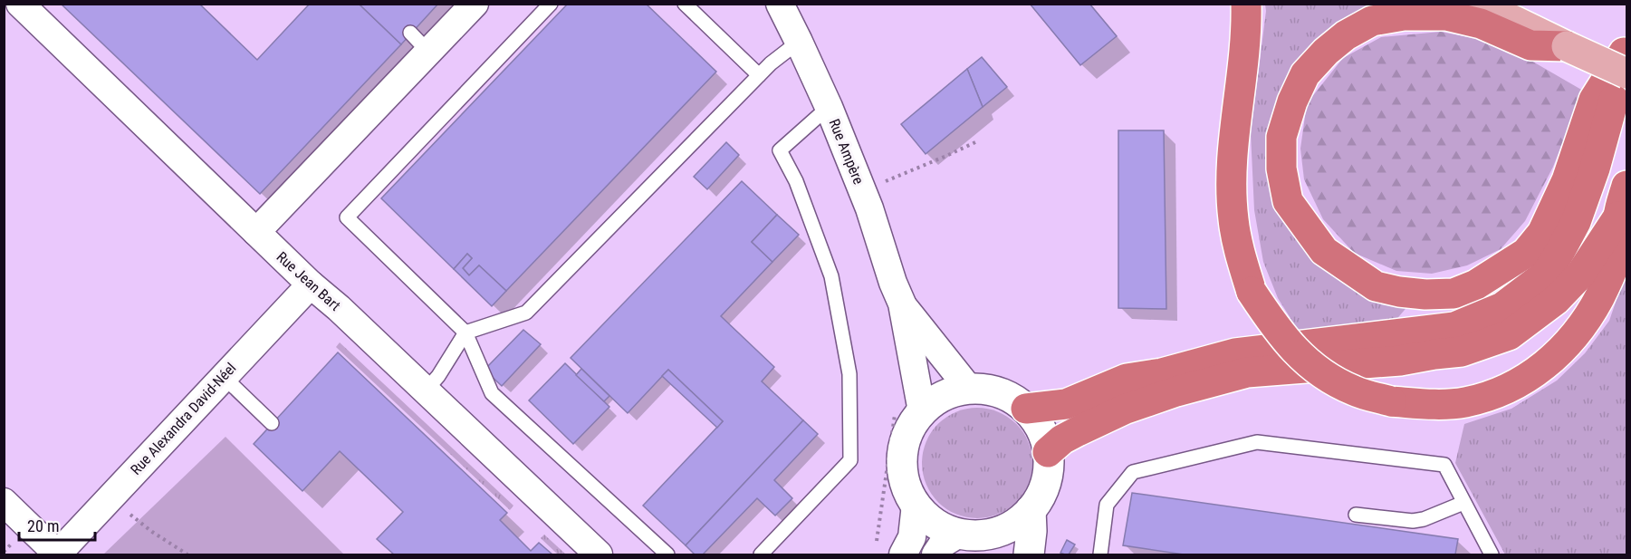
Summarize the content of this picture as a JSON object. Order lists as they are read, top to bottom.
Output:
{
  "streets": {
    "street": ["Rue Ampère", "Rue Jean Bart", "Rue Alexandra David-Néel"]
  },
  "crossings": [
    ["Rue Jean Bart", "Rue Alexandra David-Néel"]
  ],
  "scale_bar": "20 m"
}
